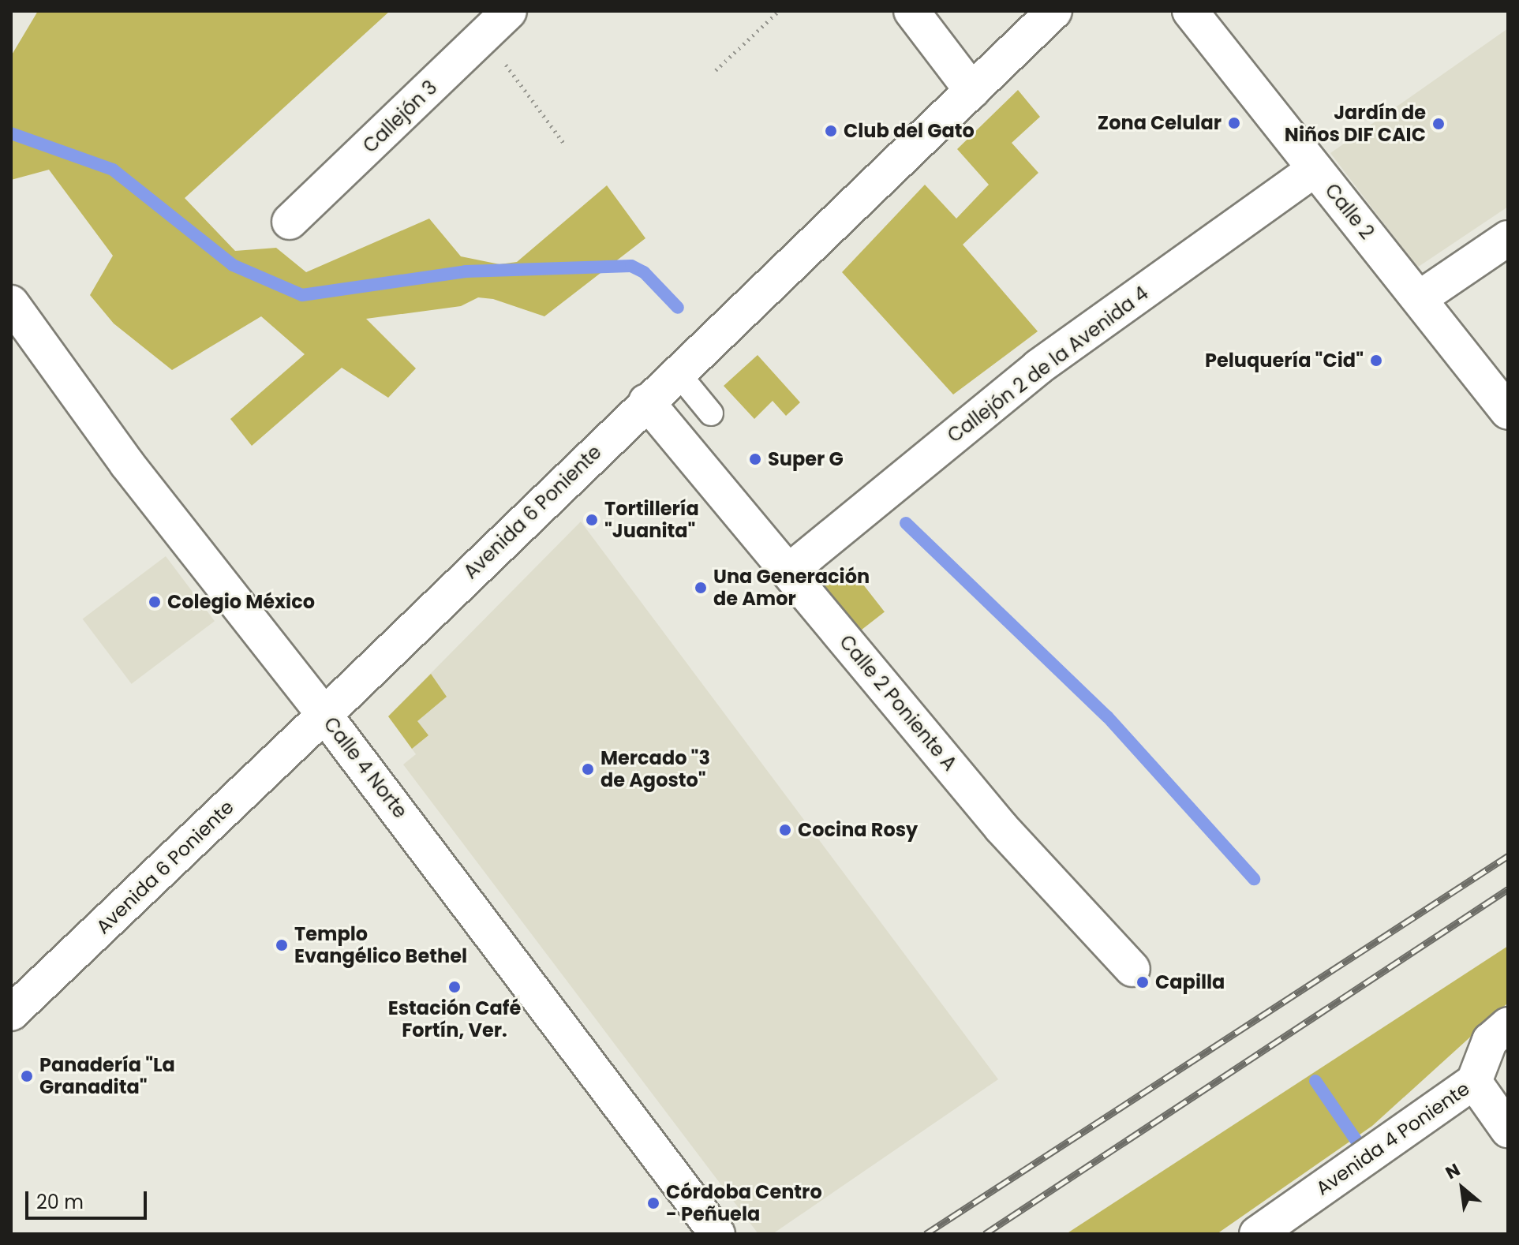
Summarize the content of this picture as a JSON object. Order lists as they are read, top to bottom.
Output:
{
  "streets": {
    "street": [
      "Callejón 3",
      "Calle 2",
      "Callejón 2 de la Avenida 4",
      "Avenida 6 Poniente",
      "Calle 2 Poniente A",
      "Calle 4 Norte",
      "Avenida 4 Poniente"
    ]
  },
  "crossings": [
    ["Calle 2", "Callejón 2 de la Avenida 4"],
    ["Callejón 2 de la Avenida 4", "Calle 2 Poniente A"],
    ["Avenida 6 Poniente", "Calle 2 Poniente A"],
    ["Avenida 6 Poniente", "Calle 4 Norte"]
  ],
  "places": [
    "Zona Celular",
    "Jardín de Niños DIF CAIC",
    "Club del Gato",
    "Peluquería \"Cid\"",
    "Super G",
    "Tortillería \"Juanita\"",
    "Una Generación de Amor",
    "Colegio México",
    "Mercado \"3 de Agosto\"",
    "Cocina Rosy",
    "Templo Evangélico Bethel",
    "Capilla",
    "Estación Café Fortín, Ver.",
    "Panadería \"La Granadita\"",
    "Córdoba Centro - Peñuela"
  ],
  "scale_bar": "20 m",
  "north": "top left"
}
